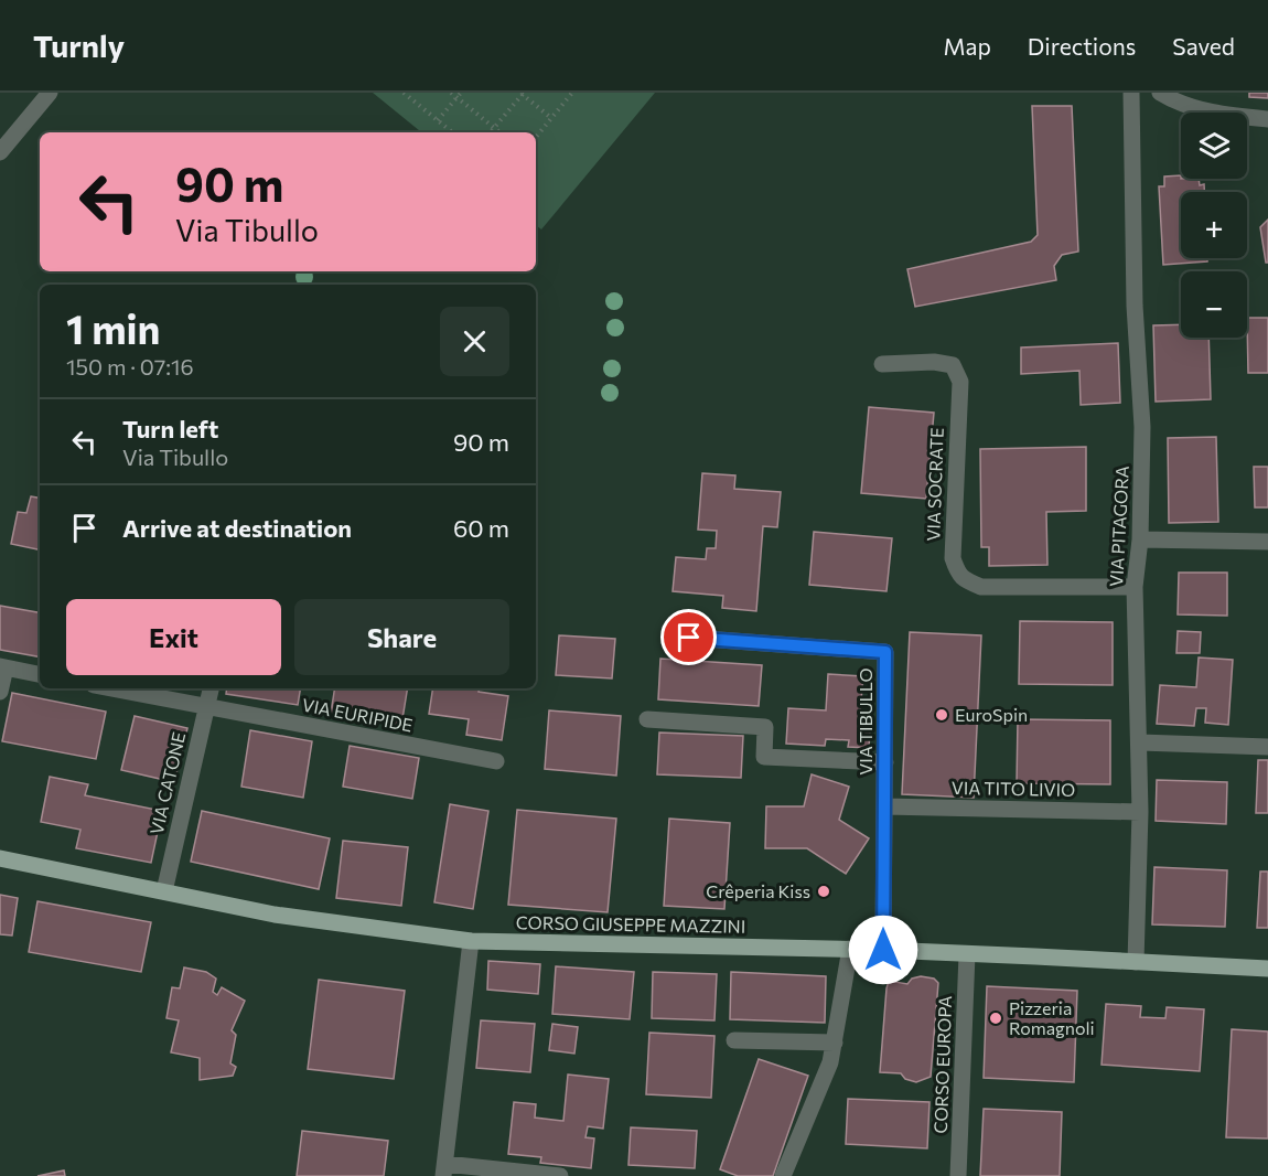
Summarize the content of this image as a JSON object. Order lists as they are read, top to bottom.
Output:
{
  "streets": {
    "main road": ["CORSO GIUSEPPE MAZZINI"],
    "street": [
      "VIA SOCRATE",
      "VIA PITAGORA",
      "VIA EURIPIDE",
      "VIA TIBULLO",
      "VIA CATONE",
      "VIA TITO LIVIO",
      "CORSO EUROPA"
    ]
  },
  "crossings": [
    ["VIA SOCRATE", "VIA PITAGORA"],
    ["VIA PITAGORA", "VIA TITO LIVIO"],
    ["VIA PITAGORA", "CORSO GIUSEPPE MAZZINI"],
    ["VIA EURIPIDE", "VIA CATONE"],
    ["VIA TIBULLO", "VIA TITO LIVIO"],
    ["VIA TIBULLO", "CORSO GIUSEPPE MAZZINI"],
    ["VIA CATONE", "CORSO GIUSEPPE MAZZINI"],
    ["CORSO GIUSEPPE MAZZINI", "CORSO EUROPA"]
  ],
  "places": ["EuroSpin", "Crêperia Kiss", "Pizzeria Romagnoli"],
  "page": {
    "header": "Turnly",
    "nav": ["Map", "Directions", "Saved"],
    "map_buttons": ["+", "−"],
    "turn": ["90 m", "Via Tibullo"],
    "heading": ["1 min", "150 m · 07:16"],
    "list": [
      {
        "name": "Turn left",
        "note": "Via Tibullo",
        "value": "90 m"
      },
      {
        "name": "Arrive at destination",
        "value": "60 m"
      }
    ],
    "buttons": ["Exit", "Share"]
  }
}
